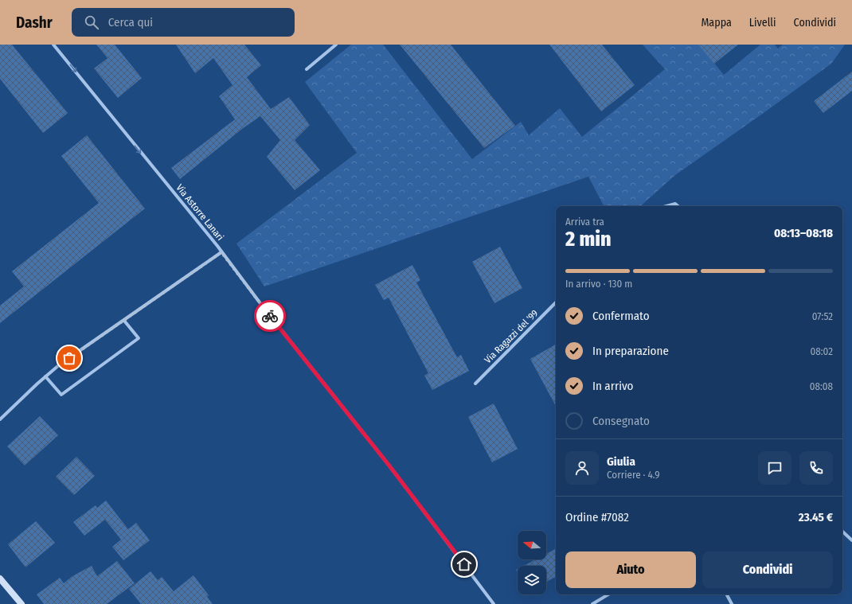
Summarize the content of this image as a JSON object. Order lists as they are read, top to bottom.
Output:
{
  "streets": {
    "street": ["Via Astorre Lanari", "Via Ragazzi del '99"]
  },
  "one_way": ["Via Astorre Lanari"],
  "north": "left",
  "page": {
    "header": "Dashr",
    "search": "Cerca qui",
    "nav": ["Mappa", "Livelli", "Condividi"],
    "heading": ["2 min", "Arriva tra", "08:13–08:18"],
    "panel": [
      "Giulia",
      "Corriere · 4.9",
      "Ordine #7082",
      "23.45 €"
    ],
    "bar": "In arrivo · 130 m",
    "list": [
      ["Confermato", "07:52"],
      ["In preparazione", "08:02"],
      ["In arrivo", "08:08"],
      "Consegnato"
    ],
    "buttons": ["Aiuto", "Condividi"]
  }
}
